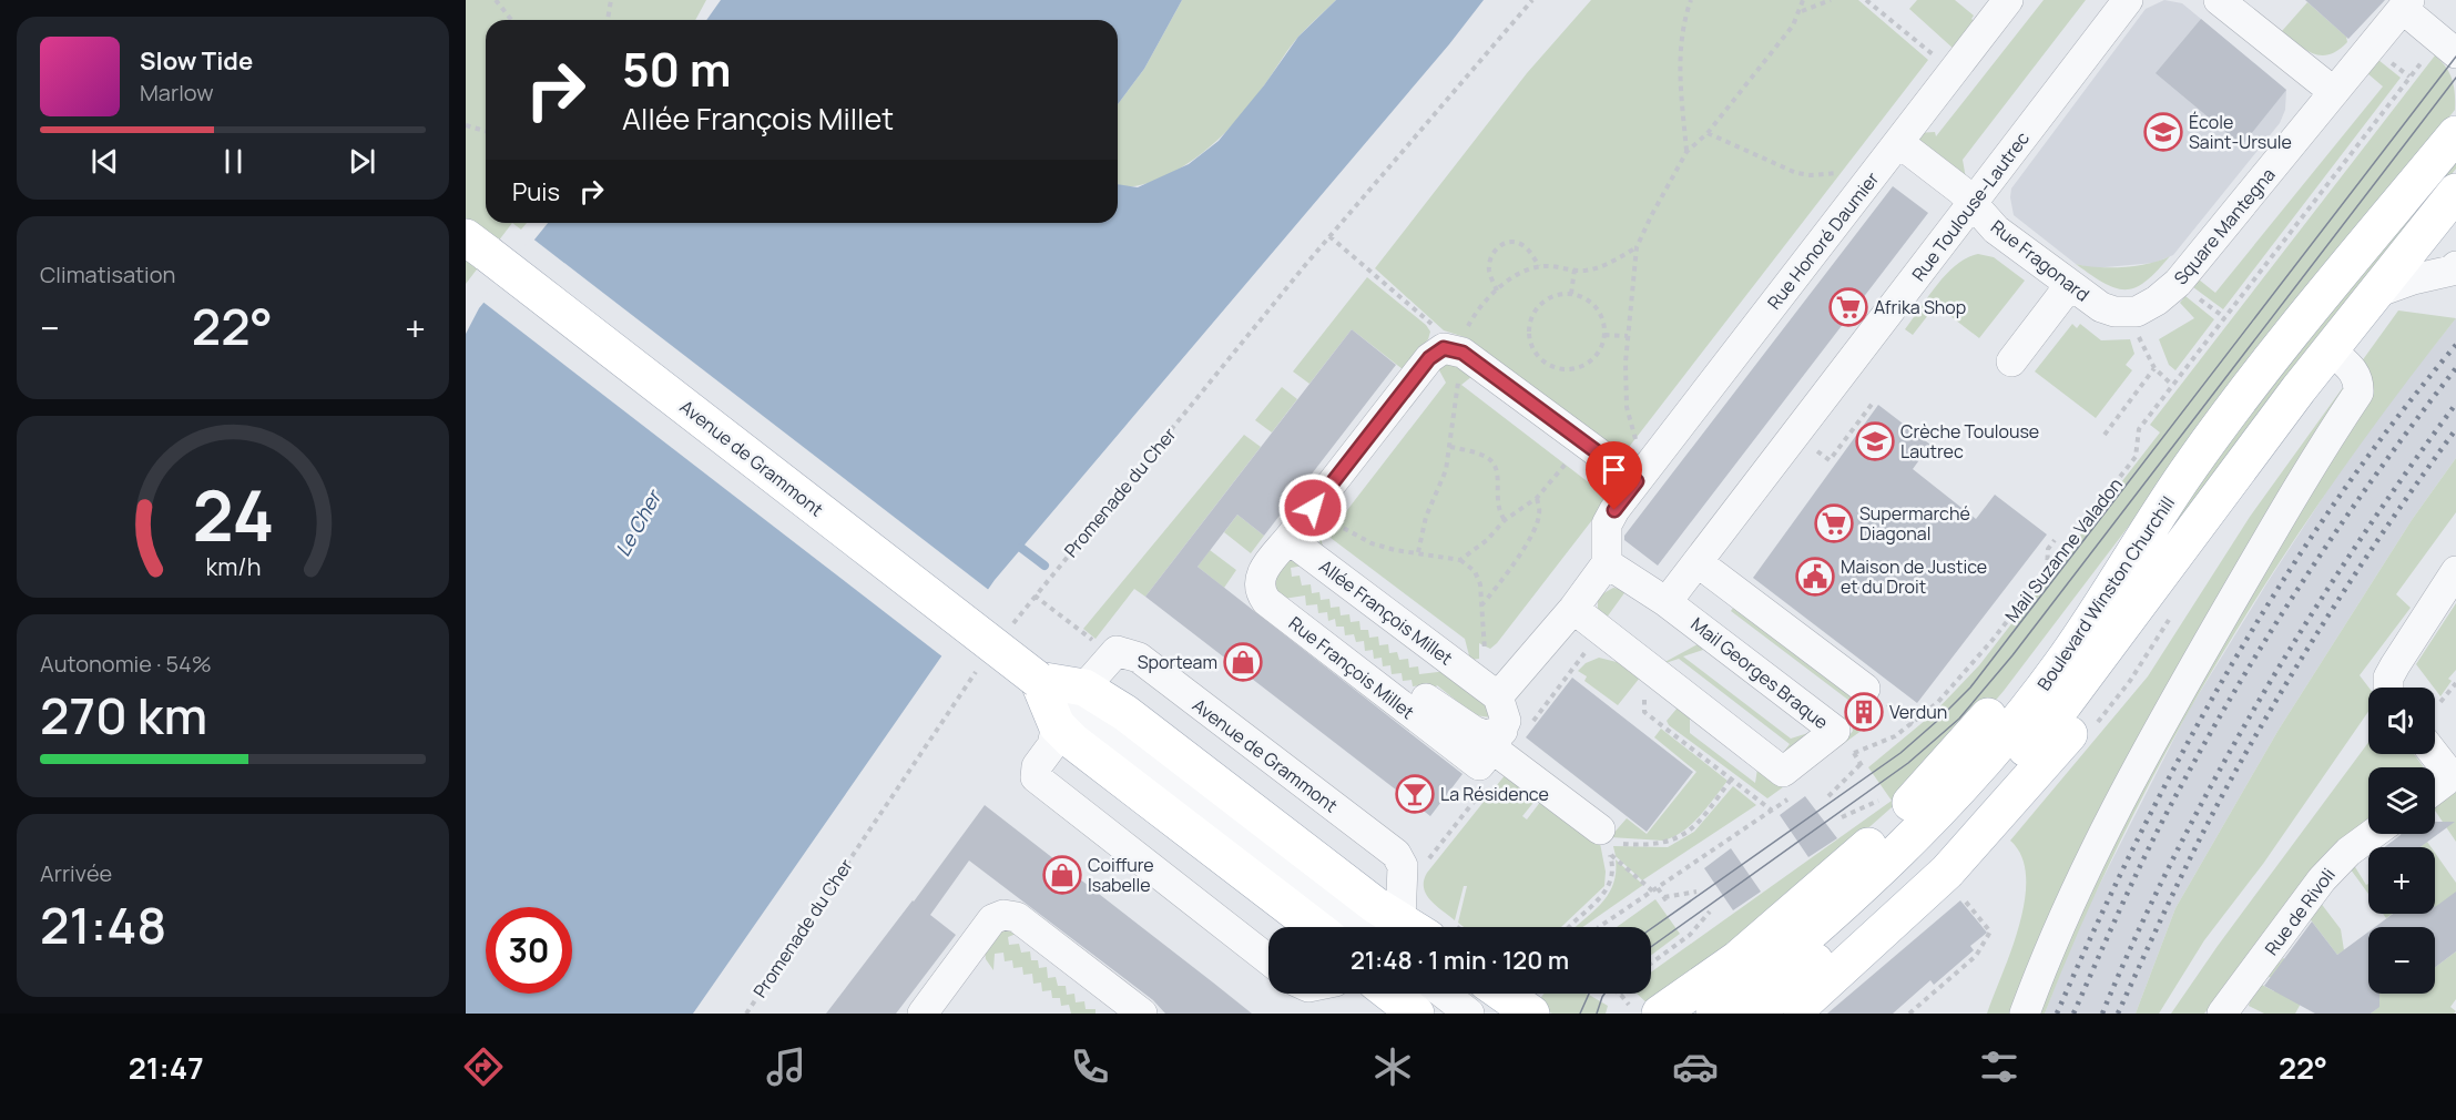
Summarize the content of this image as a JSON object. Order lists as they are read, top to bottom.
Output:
{
  "streets": {
    "main road": ["Avenue de Grammont", "Boulevard Winston Churchill"],
    "street": [
      "Rue Toulouse-Lautrec",
      "Square Mantegna",
      "Rue Honoré Daumier",
      "Rue Fragonard",
      "Allée François Millet",
      "Rue François Millet",
      "Mail Georges Braque",
      "Rue de Rivoli"
    ],
    "path": ["Promenade du Cher", "Mail Suzanne Valadon"]
  },
  "crossings": [
    ["Rue Toulouse-Lautrec", "Rue Fragonard"],
    ["Rue Toulouse-Lautrec", "Mail Georges Braque"],
    ["Square Mantegna", "Rue Fragonard"],
    ["Rue Honoré Daumier", "Rue Fragonard"],
    ["Allée François Millet", "Rue François Millet"]
  ],
  "water": ["Le Cher"],
  "places": {
    "school or university": ["École Saint-Ursule", "Crèche Toulouse Lautrec"],
    "supermarket": ["Afrika Shop", "Supermarché Diagonal"],
    "public building": ["Maison de Justice et du Droit"],
    "shop": ["Sporteam", "Coiffure Isabelle"],
    "building": ["Verdun"],
    "bar": ["La Résidence"]
  },
  "page": {
    "turn": ["50 m", "Allée François Millet"],
    "song": ["Slow Tide", "Marlow"],
    "then": "Puis",
    "tile": [
      "Climatisation",
      ["Autonomie · 54%", "270 km"],
      ["Arrivée", "21:48"]
    ],
    "heat": ["−", "22°", "+"],
    "map_buttons": ["+", "−"],
    "limit": "30",
    "trip": "21:48 · 1 min · 120 m",
    "tabs": ["21:47", "22°"],
    "gauge": ["24", "km/h"]
  }
}
